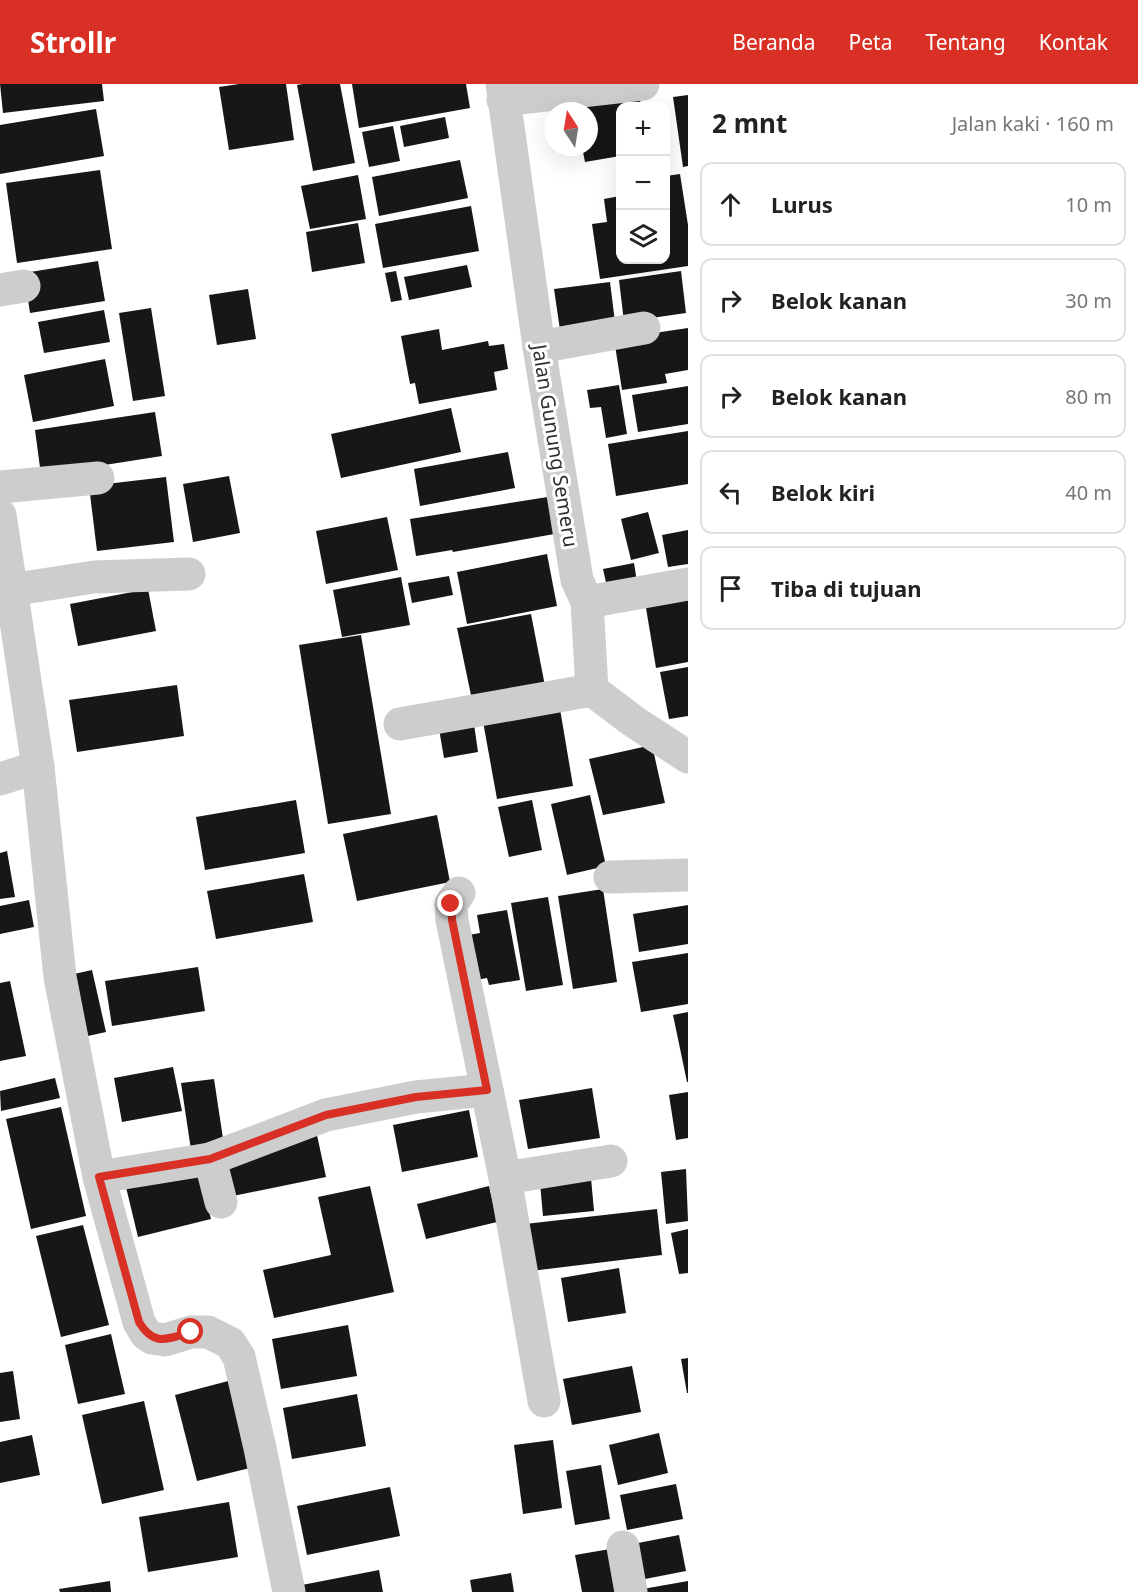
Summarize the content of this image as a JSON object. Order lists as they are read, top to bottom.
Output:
{
  "streets": {
    "street": ["Jalan Gunung Semeru"]
  },
  "north": "top",
  "page": {
    "header": "Strollr",
    "nav": [
      "Beranda",
      "Peta",
      "Tentang",
      "Kontak"
    ],
    "heading": ["2 mnt", "Jalan kaki · 160 m"],
    "map_buttons": ["+", "−"],
    "list": [
      ["Lurus", "10 m"],
      ["Belok kanan", "30 m"],
      ["Belok kanan", "80 m"],
      ["Belok kiri", "40 m"],
      "Tiba di tujuan"
    ]
  }
}
